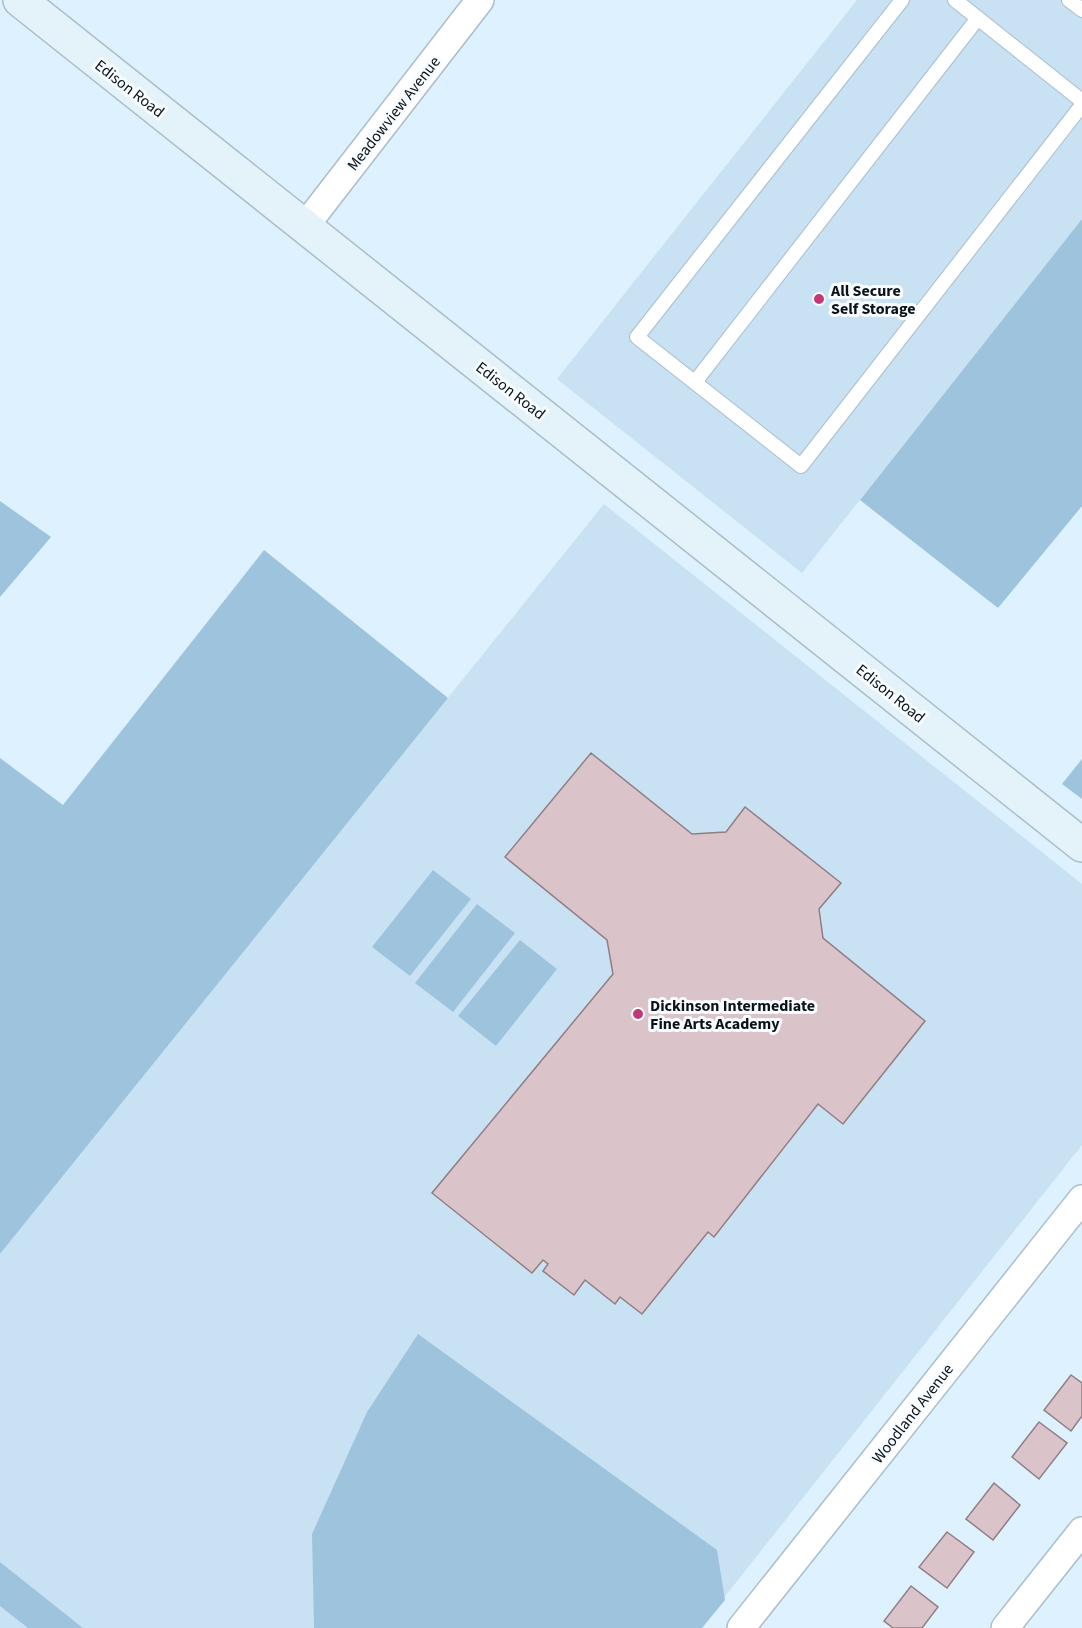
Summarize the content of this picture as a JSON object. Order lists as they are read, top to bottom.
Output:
{
  "streets": {
    "street": ["Edison Road", "Meadowview Avenue", "Woodland Avenue"]
  },
  "crossings": [
    ["Edison Road", "Meadowview Avenue"]
  ],
  "places": ["All Secure Self Storage", "Dickinson Intermediate Fine Arts Academy"]
}
